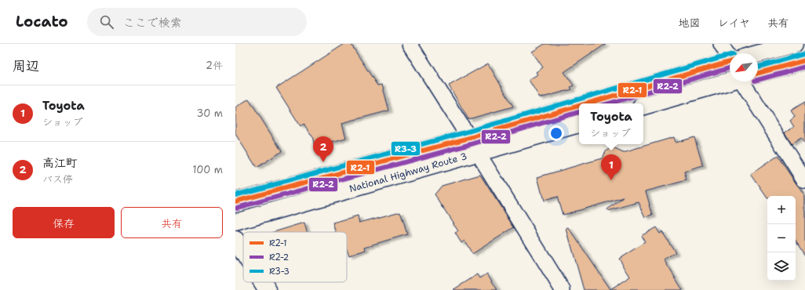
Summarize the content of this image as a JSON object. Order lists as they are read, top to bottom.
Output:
{
  "streets": {
    "main road": ["National Highway Route 3"]
  },
  "lines": ["transit line R3-3", "transit line R2-1", "transit line R2-2"],
  "legend": ["R2-1", "R2-2", "R3-3"],
  "north": "bottom left",
  "page": {
    "header": "Locato",
    "search": "ここで検索",
    "nav": ["地図", "レイヤ", "共有"],
    "heading": ["周辺", "2件"],
    "list": [
      {
        "mark": "1",
        "name": "Toyota",
        "note": "ショップ",
        "value": "30 m"
      },
      {
        "mark": "2",
        "name": "高江町",
        "note": "バス停",
        "value": "100 m"
      }
    ],
    "popup": ["Toyota", "ショップ"],
    "pins": ["2", "1"],
    "map_buttons": ["+", "−"],
    "buttons": ["保存", "共有"]
  }
}
